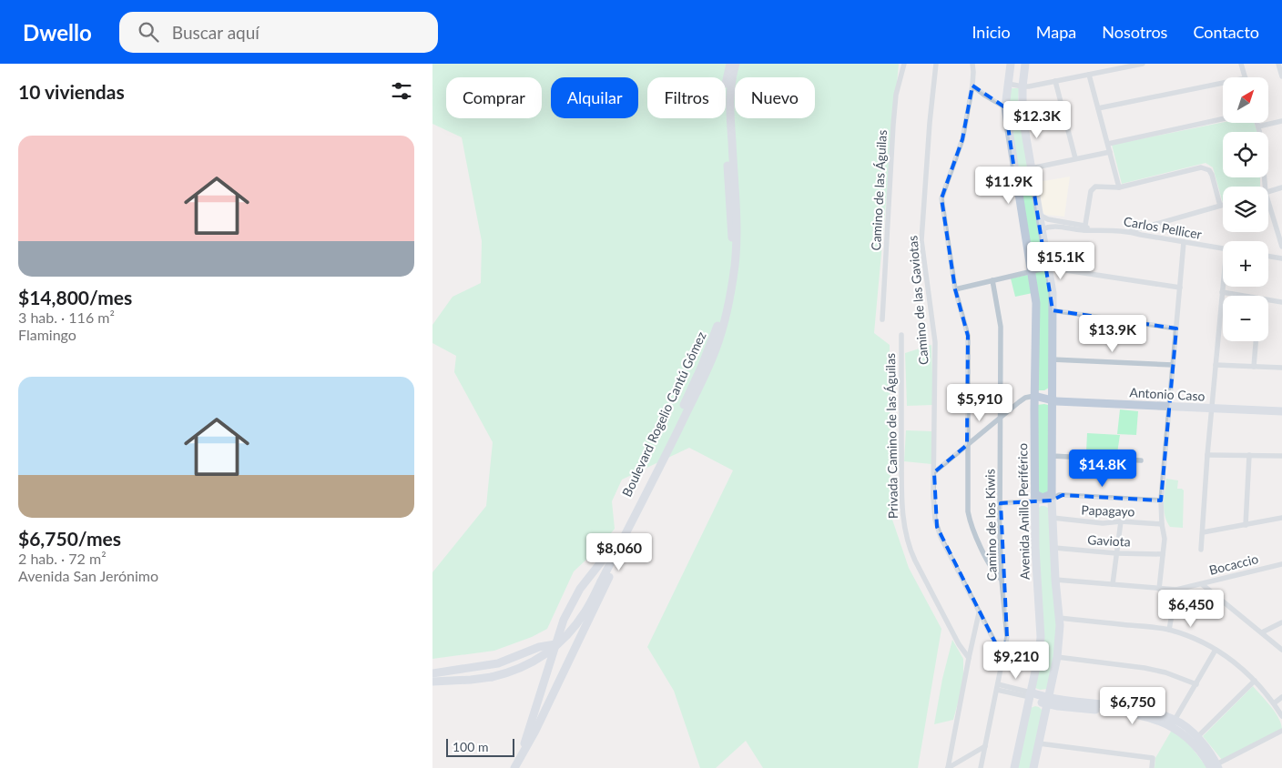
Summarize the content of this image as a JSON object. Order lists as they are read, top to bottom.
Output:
{
  "streets": {
    "street": [
      "Camino de las Águilas",
      "Carlos Pellicer",
      "Camino de las Gaviotas",
      "Antonio Caso",
      "Boulevard Rogelio Cantú Gómez",
      "Privada Camino de las Águilas",
      "Papagayo",
      "Avenida Anillo Periférico",
      "Camino de los Kiwis",
      "Gaviota",
      "Bocaccio"
    ]
  },
  "crossings": [
    ["Camino de las Gaviotas", "Camino de los Kiwis"],
    ["Antonio Caso", "Avenida Anillo Periférico"]
  ],
  "scale_bar": "100 m",
  "north": "top right",
  "page": {
    "header": "Dwello",
    "search": "Buscar aquí",
    "nav": [
      "Inicio",
      "Mapa",
      "Nosotros",
      "Contacto"
    ],
    "heading": "10 viviendas",
    "map_buttons": ["+", "−"],
    "chip": [
      "Comprar",
      "Alquilar",
      "Filtros",
      "Nuevo"
    ],
    "price": [
      "$12.3K",
      "$11.9K",
      "$15.1K",
      "$13.9K",
      "$5,910",
      "$14.8K",
      "$8,060",
      "$6,450",
      "$9,210",
      "$6,750"
    ],
    "list": [
      {
        "name": "$14,800/mes",
        "note": "3 hab. · 116 m² · Flamingo"
      },
      {
        "name": "$6,750/mes",
        "note": "2 hab. · 72 m² · Avenida San Jerónimo"
      }
    ],
    "scale": "100 m"
  }
}
